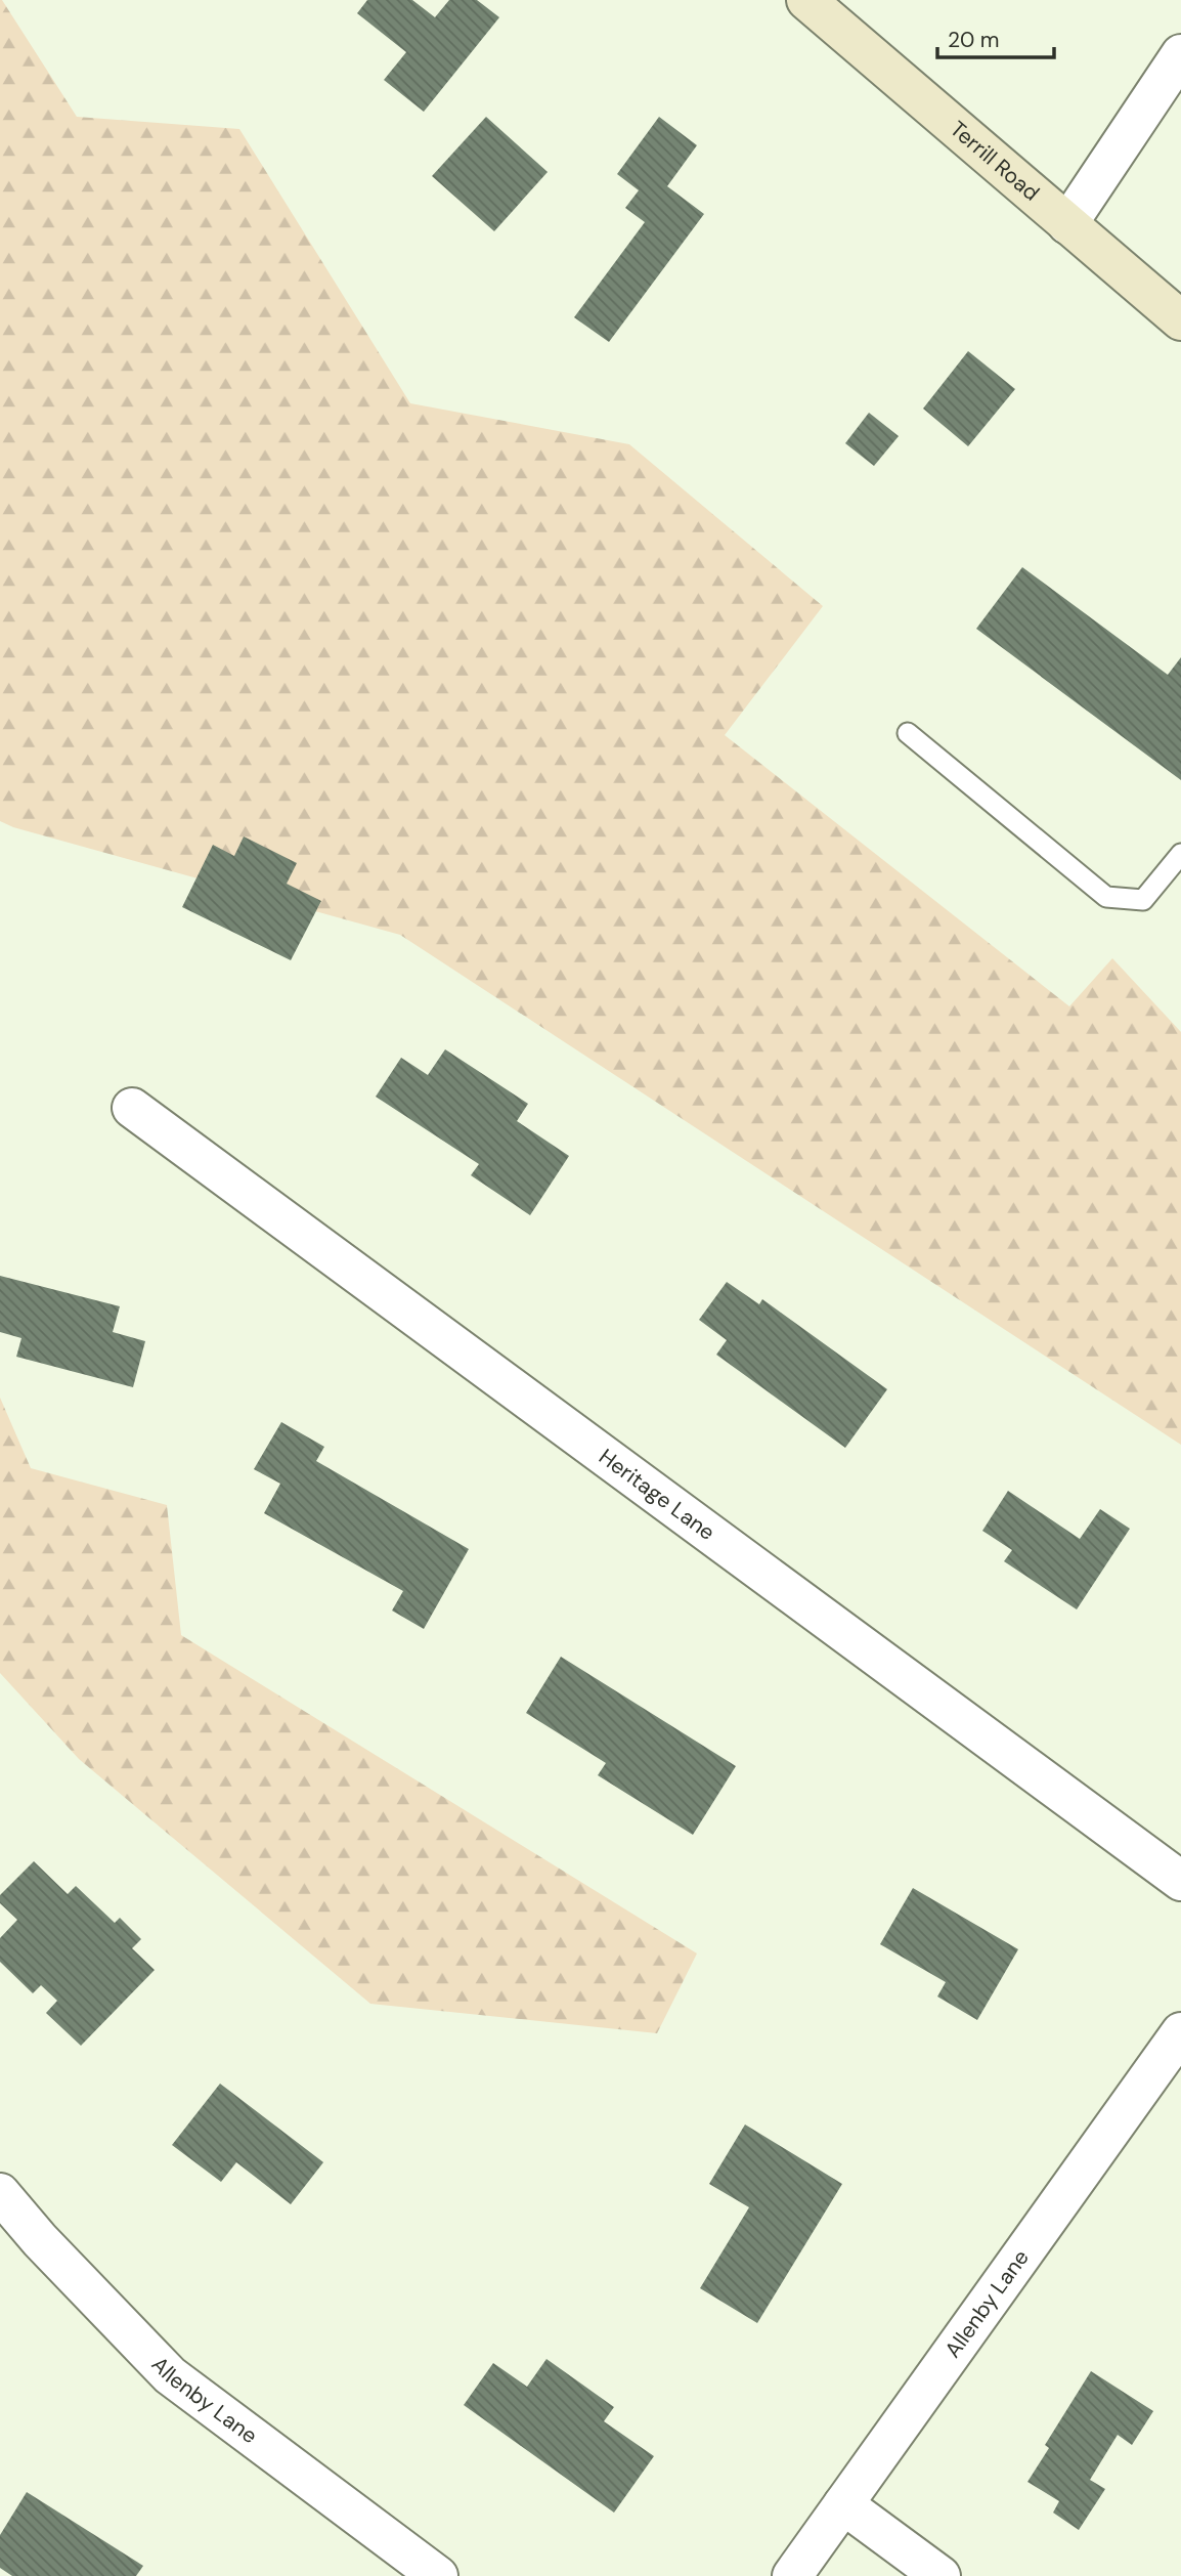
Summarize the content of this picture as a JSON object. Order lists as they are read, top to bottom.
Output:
{
  "streets": {
    "street": ["Terrill Road", "Heritage Lane", "Allenby Lane"]
  },
  "scale_bar": "20 m"
}
